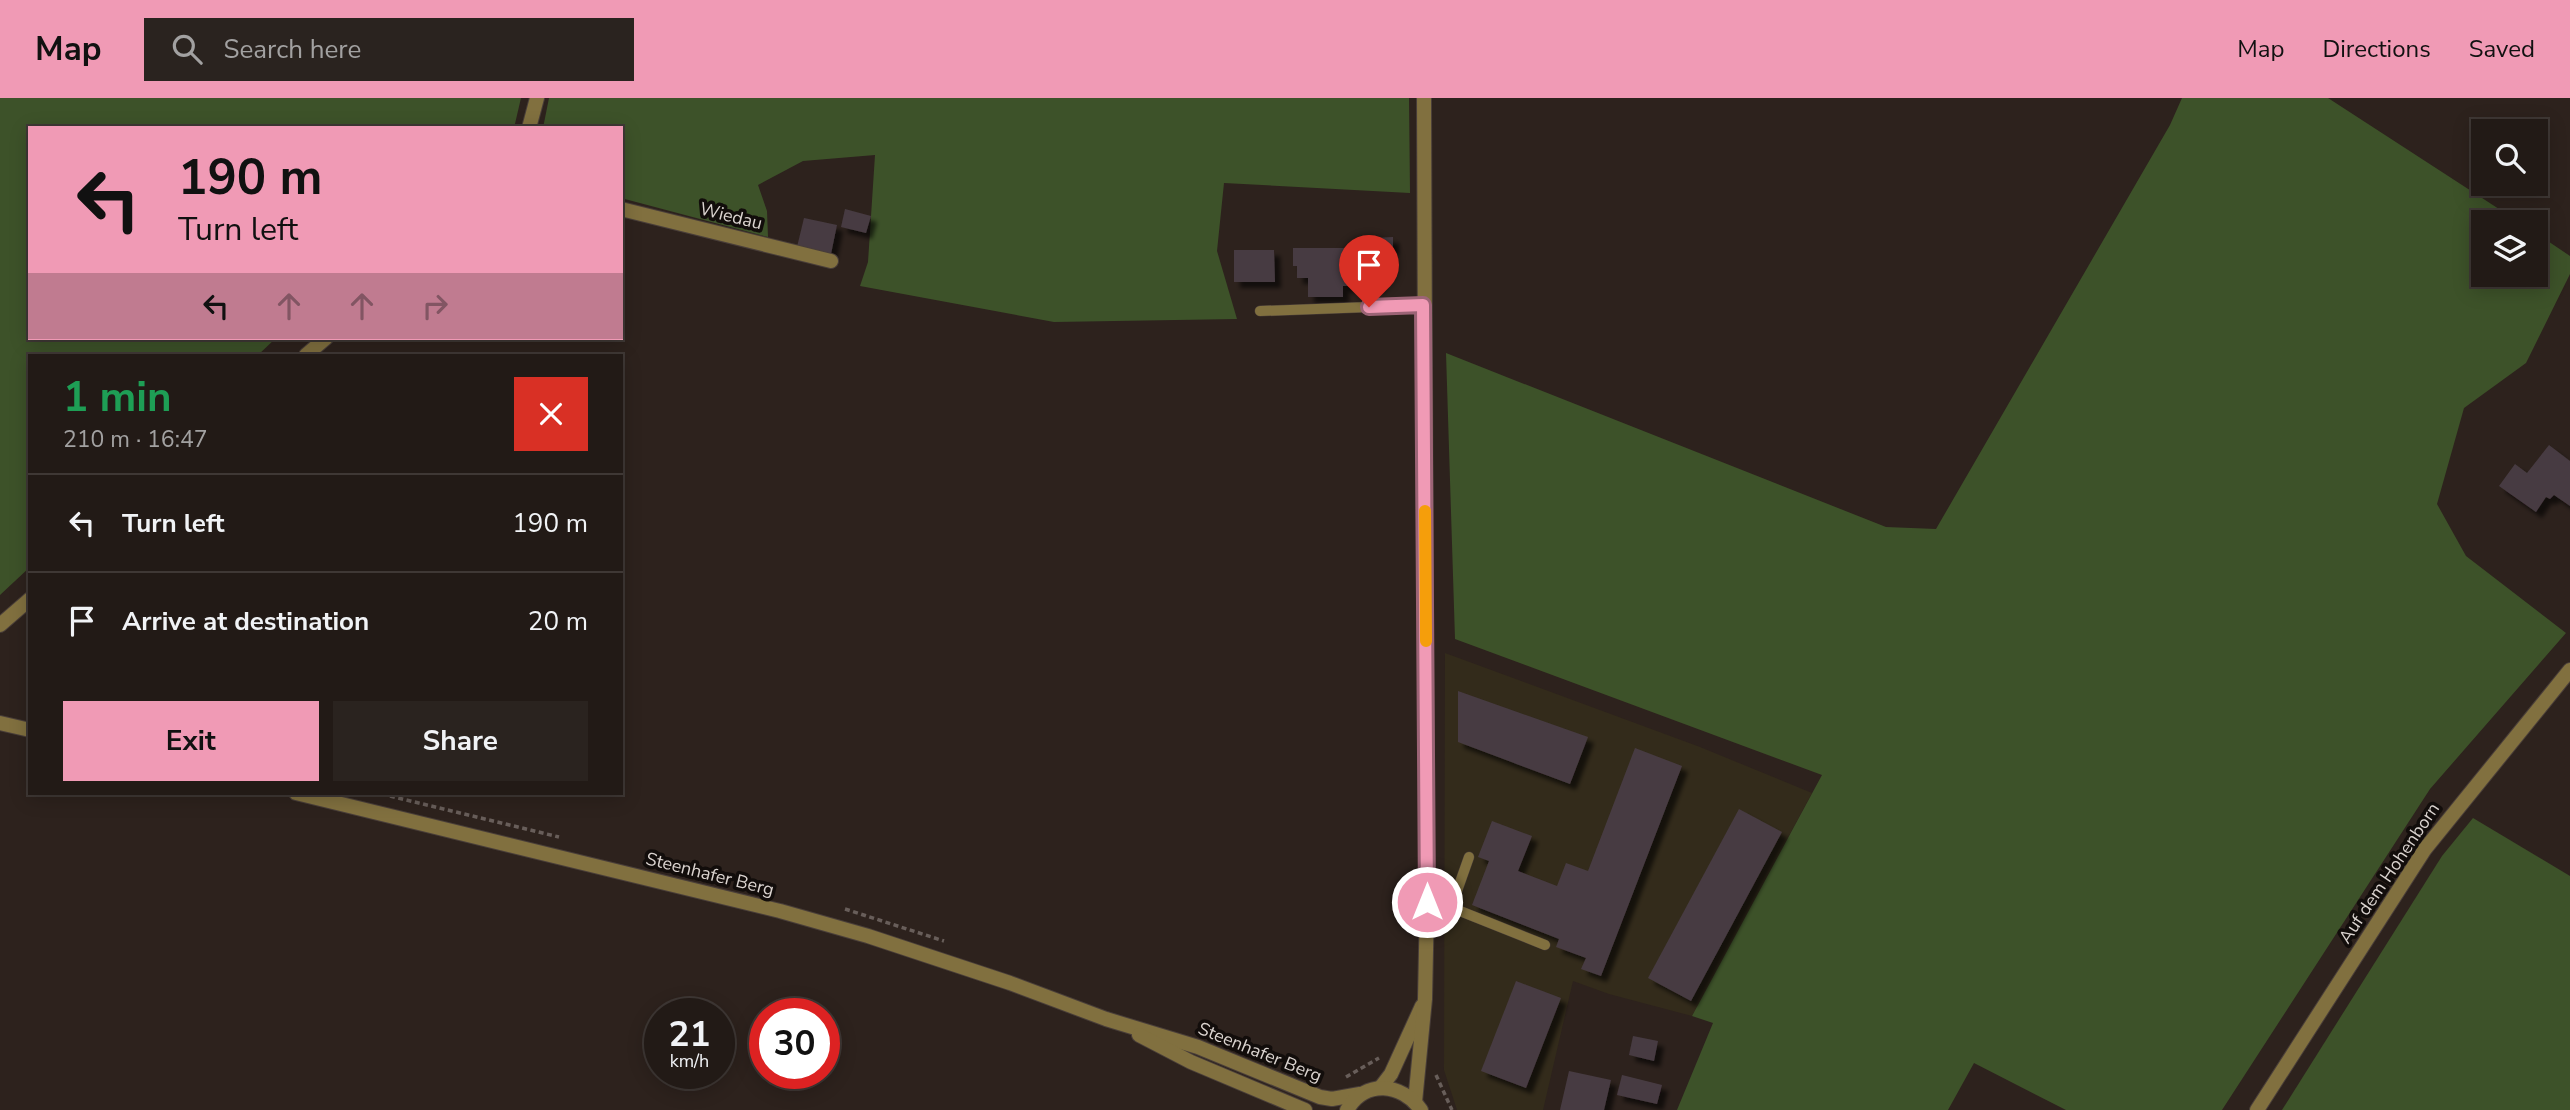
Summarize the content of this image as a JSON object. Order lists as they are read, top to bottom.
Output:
{
  "streets": {
    "street": ["Wiedau", "Auf dem Hohenborn", "Steenhafer Berg"]
  },
  "page": {
    "header": "Map",
    "search": "Search here",
    "nav": ["Map", "Directions", "Saved"],
    "turn": ["190 m", "Turn left"],
    "heading": ["1 min", "210 m · 16:47"],
    "list": [
      {
        "name": "Turn left",
        "value": "190 m"
      },
      {
        "name": "Arrive at destination",
        "value": "20 m"
      }
    ],
    "buttons": ["Exit", "Share"],
    "speed": "21 km/h",
    "limit": "30"
  }
}
